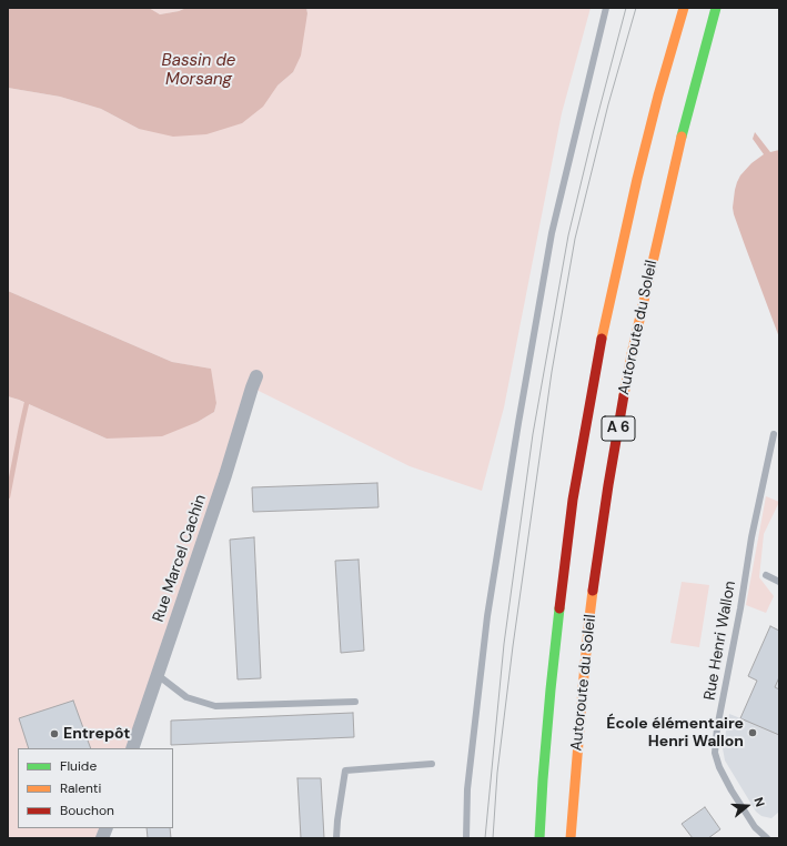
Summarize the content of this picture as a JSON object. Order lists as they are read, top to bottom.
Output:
{
  "streets": {
    "highway": ["Autoroute du Soleil", "A 6"],
    "street": ["Rue Marcel Cachin"],
    "lane": ["Rue Henri Wallon"]
  },
  "water": ["Bassin de Morsang"],
  "places": ["École élémentaire Henri Wallon", "Entrepôt"],
  "legend": ["Fluide", "Ralenti", "Bouchon"],
  "north": "right"
}
